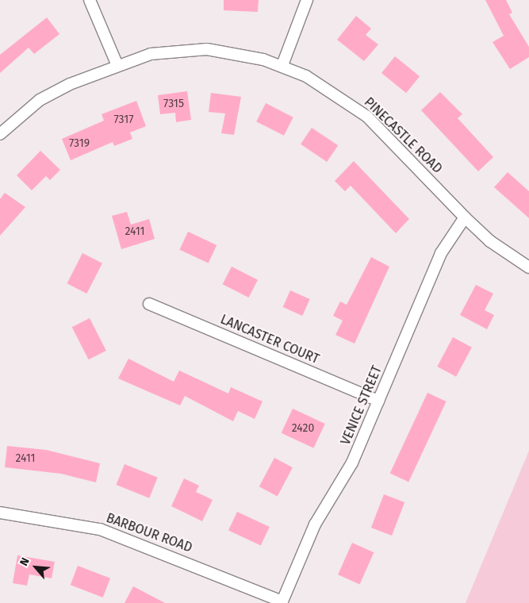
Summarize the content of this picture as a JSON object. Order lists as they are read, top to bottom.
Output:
{
  "streets": {
    "street": [
      "PINECASTLE ROAD",
      "LANCASTER COURT",
      "VENICE STREET",
      "BARBOUR ROAD"
    ]
  },
  "crossings": [
    ["PINECASTLE ROAD", "VENICE STREET"],
    ["LANCASTER COURT", "VENICE STREET"],
    ["VENICE STREET", "BARBOUR ROAD"]
  ],
  "house_numbers": [
    "7315",
    "7317",
    "7319",
    "2411",
    "2420",
    "2411"
  ],
  "north": "top left"
}
